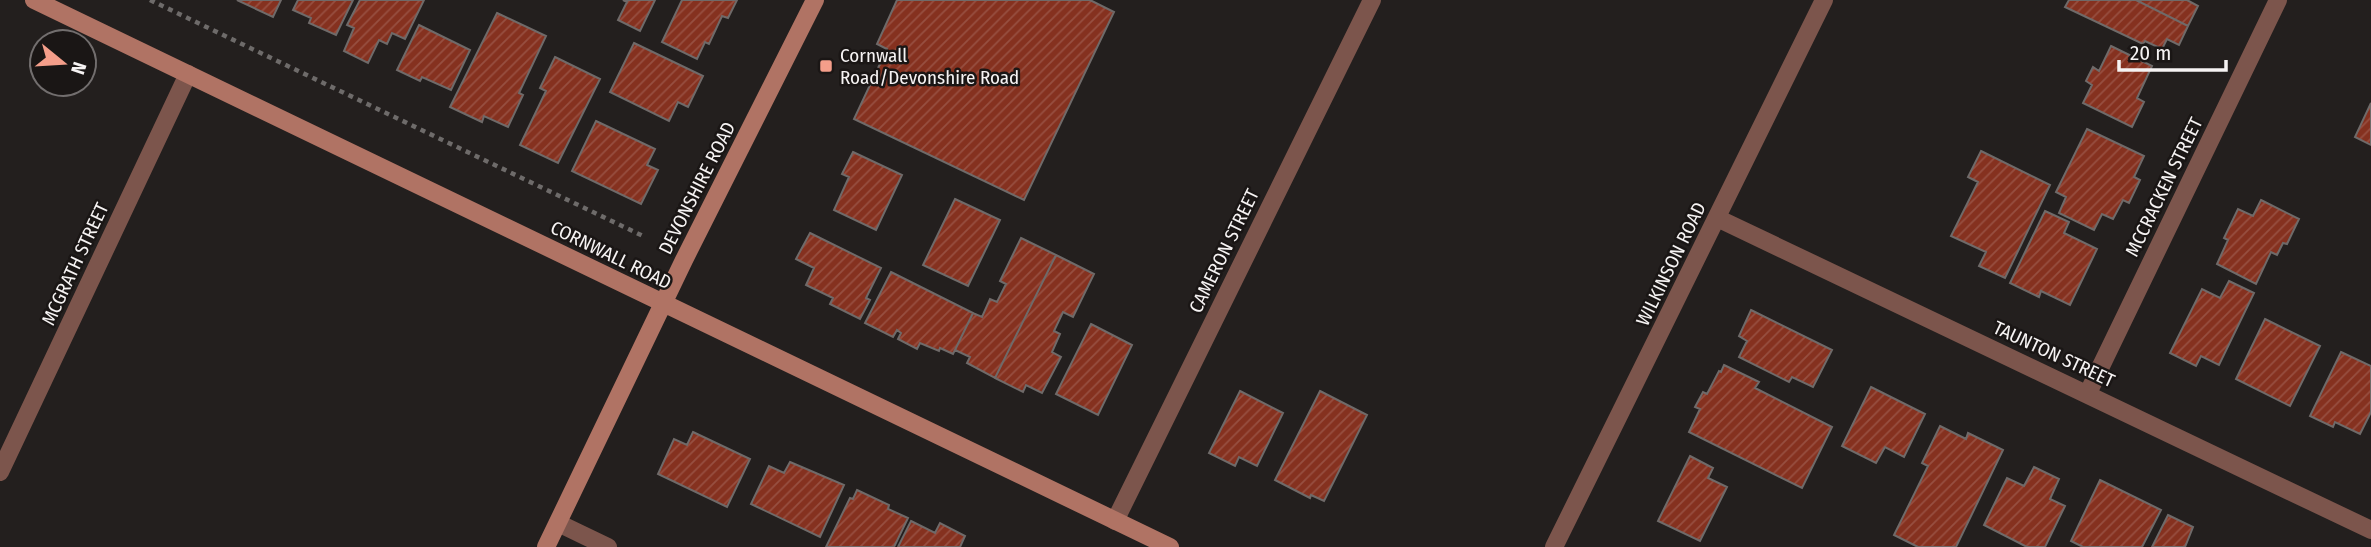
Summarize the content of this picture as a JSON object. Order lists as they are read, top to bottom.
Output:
{
  "streets": {
    "main road": ["DEVONSHIRE ROAD", "CORNWALL ROAD"],
    "street": [
      "MCCRACKEN STREET",
      "CAMERON STREET",
      "MCGRATH STREET",
      "WILKINSON ROAD",
      "TAUNTON STREET"
    ]
  },
  "crossings": [
    ["MCCRACKEN STREET", "TAUNTON STREET"],
    ["DEVONSHIRE ROAD", "CORNWALL ROAD"],
    ["CAMERON STREET", "CORNWALL ROAD"],
    ["CORNWALL ROAD", "MCGRATH STREET"],
    ["WILKINSON ROAD", "TAUNTON STREET"]
  ],
  "places": {
    "transit": ["Cornwall Road/Devonshire Road"]
  },
  "scale_bar": "20 m",
  "north": "right"
}
